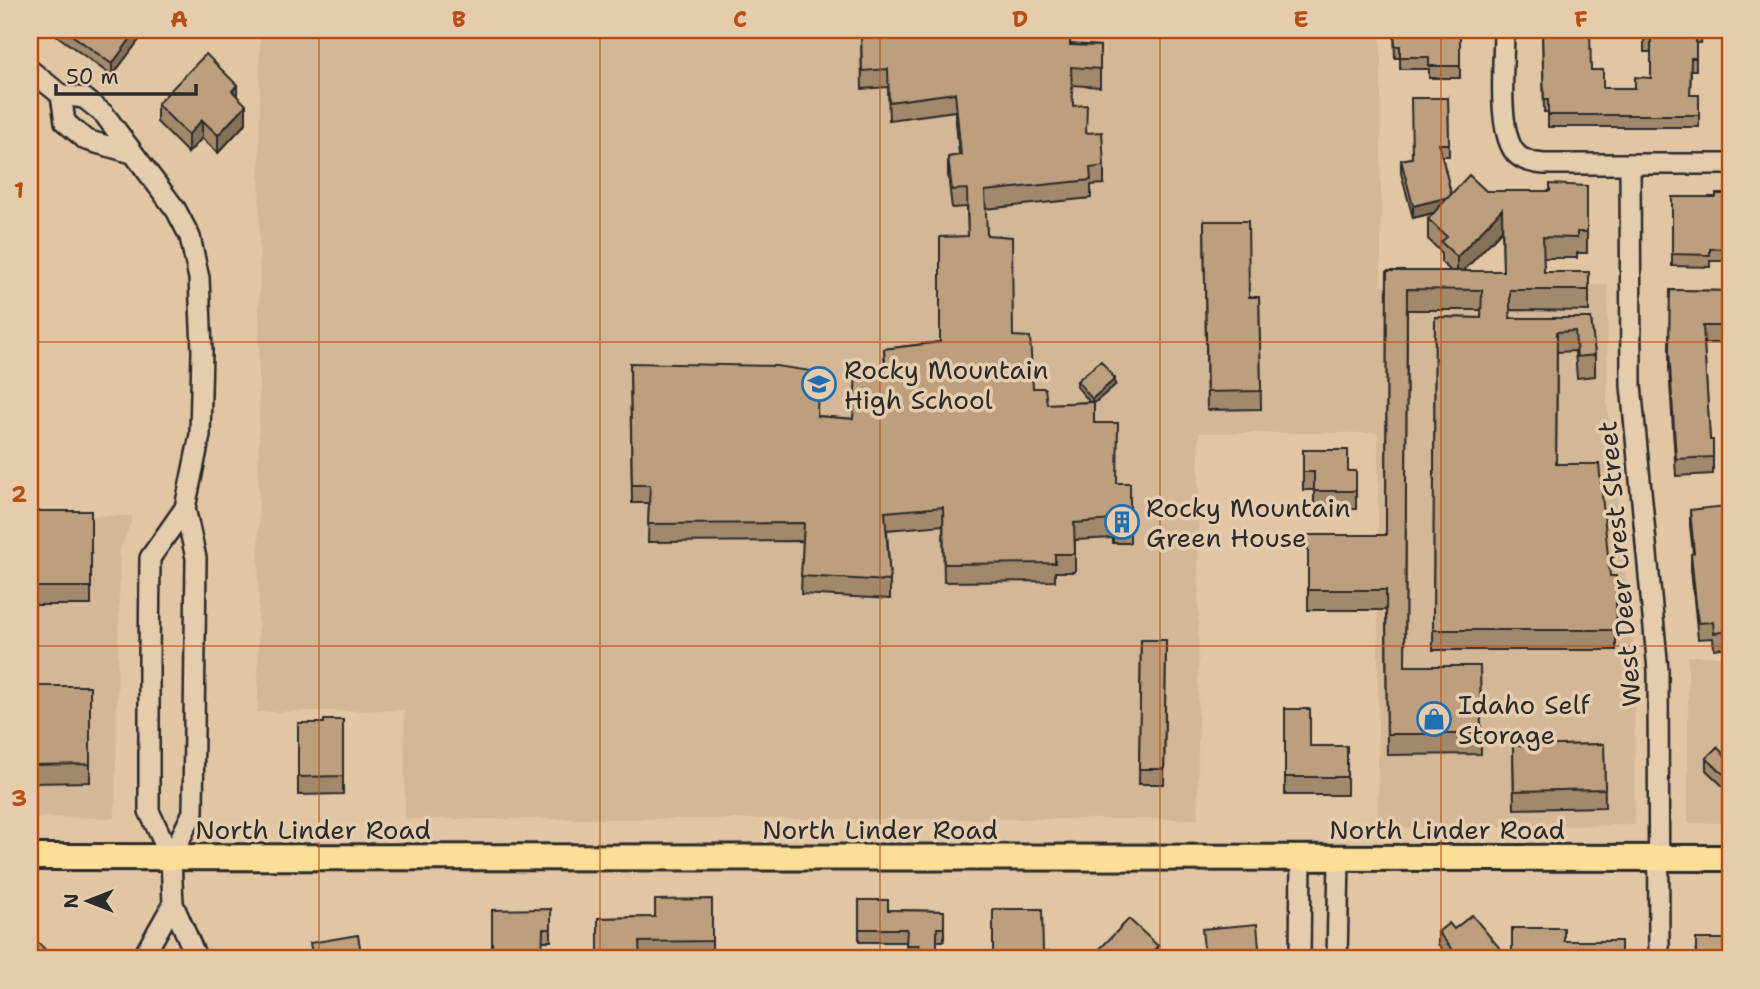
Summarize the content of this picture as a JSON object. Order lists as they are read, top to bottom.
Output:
{
  "streets": {
    "main road": ["North Linder Road"],
    "street": ["West Deer Crest Street"]
  },
  "crossings": [
    ["West Deer Crest Street", "North Linder Road"]
  ],
  "places": {
    "school or university": ["Rocky Mountain High School"],
    "building": ["Rocky Mountain Green House"],
    "shop": ["Idaho Self Storage"]
  },
  "scale_bar": "50 m",
  "north": "left",
  "grid": {
    "columns": [
      "A",
      "B",
      "C",
      "D",
      "E",
      "F"
    ],
    "rows": ["1", "2", "3"]
  }
}
